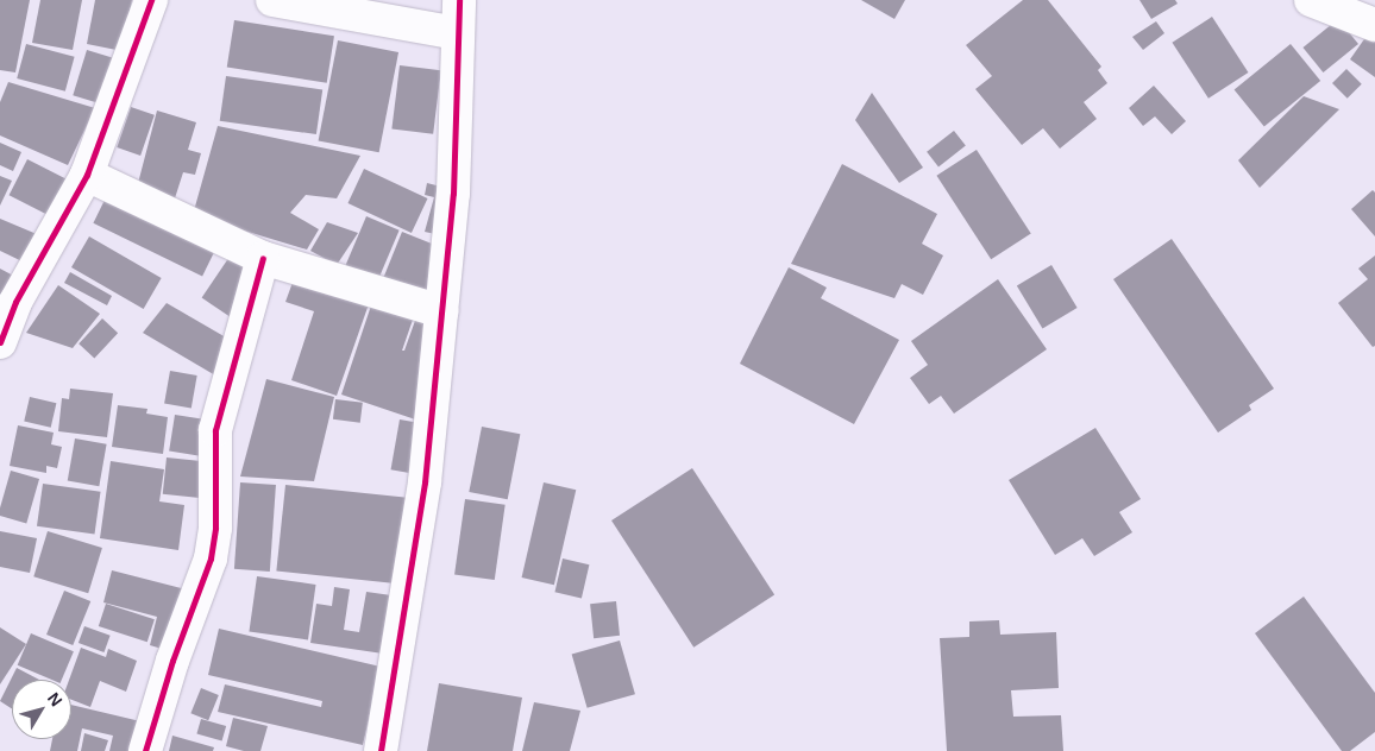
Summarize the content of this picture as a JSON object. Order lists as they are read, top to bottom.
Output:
{
  "north": "top right"
}
